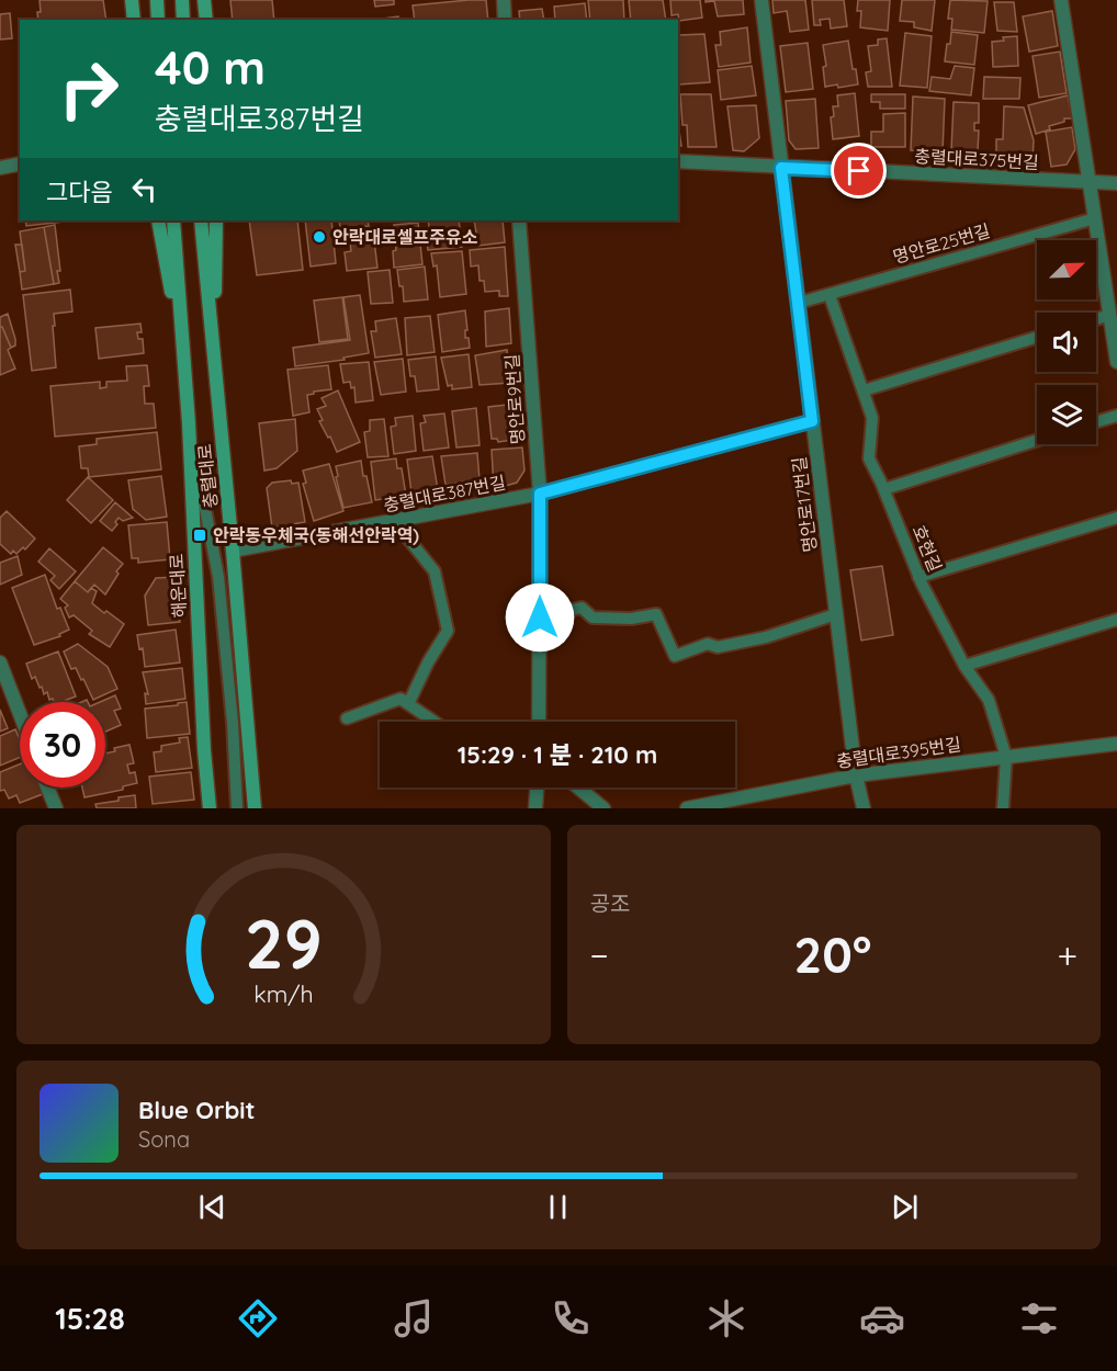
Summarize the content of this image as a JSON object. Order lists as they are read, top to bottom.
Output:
{
  "streets": {
    "main road": ["충렬대로", "해운대로"],
    "street": [
      "충렬대로375번길",
      "명안로9번길",
      "충렬대로387번길",
      "명안로17번길",
      "충렬대로395번길"
    ],
    "lane": ["명안로25번길", "호현길"]
  },
  "crossings": [
    ["충렬대로375번길", "명안로17번길"],
    ["명안로25번길", "명안로17번길"],
    ["명안로25번길", "호현길"],
    ["명안로9번길", "충렬대로387번길"],
    ["충렬대로", "충렬대로387번길"],
    ["충렬대로387번길", "명안로17번길"],
    ["명안로17번길", "충렬대로395번길"],
    ["호현길", "충렬대로395번길"]
  ],
  "places": {
    "other": ["안락대로셀프주유소"],
    "transit": ["안락동우체국(동해선안락역)"]
  },
  "north": "top right",
  "page": {
    "turn": ["40 m", "충렬대로387번길"],
    "then": "그다음",
    "limit": "30",
    "trip": "15:29 · 1 분 · 210 m",
    "tile": "공조",
    "heat": ["−", "20°", "+"],
    "song": ["Blue Orbit", "Sona"],
    "tabs": "15:28",
    "gauge": ["29", "km/h"]
  }
}
